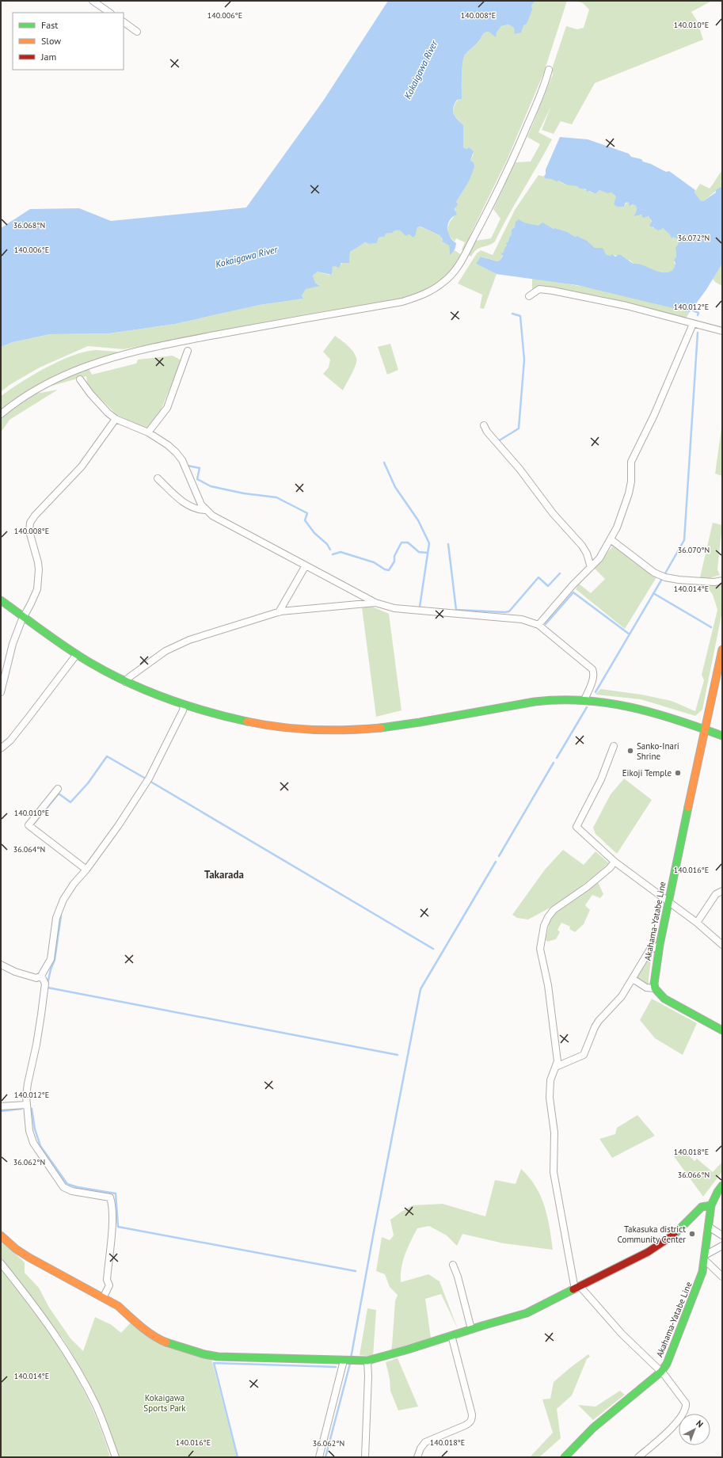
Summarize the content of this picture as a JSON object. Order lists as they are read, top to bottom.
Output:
{
  "streets": {
    "street": ["Akahama-Yatabe Line"]
  },
  "districts": ["Takarada"],
  "water": ["Kokaigawa River"],
  "parks": ["Kokaigawa Sports Park"],
  "places": ["Sanko-Inari Shrine", "Eikoji Temple", "Takasuka district Community Center"],
  "legend": ["Fast", "Slow", "Jam"],
  "north": "top right",
  "coordinates": [
    "140.006°E",
    "140.008°E",
    "140.010°E",
    "36.068°N",
    "36.072°N",
    "140.012°E",
    "36.070°N",
    "140.014°E",
    "36.064°N",
    "140.016°E",
    "140.018°E",
    "36.062°N",
    "36.066°N"
  ]
}
